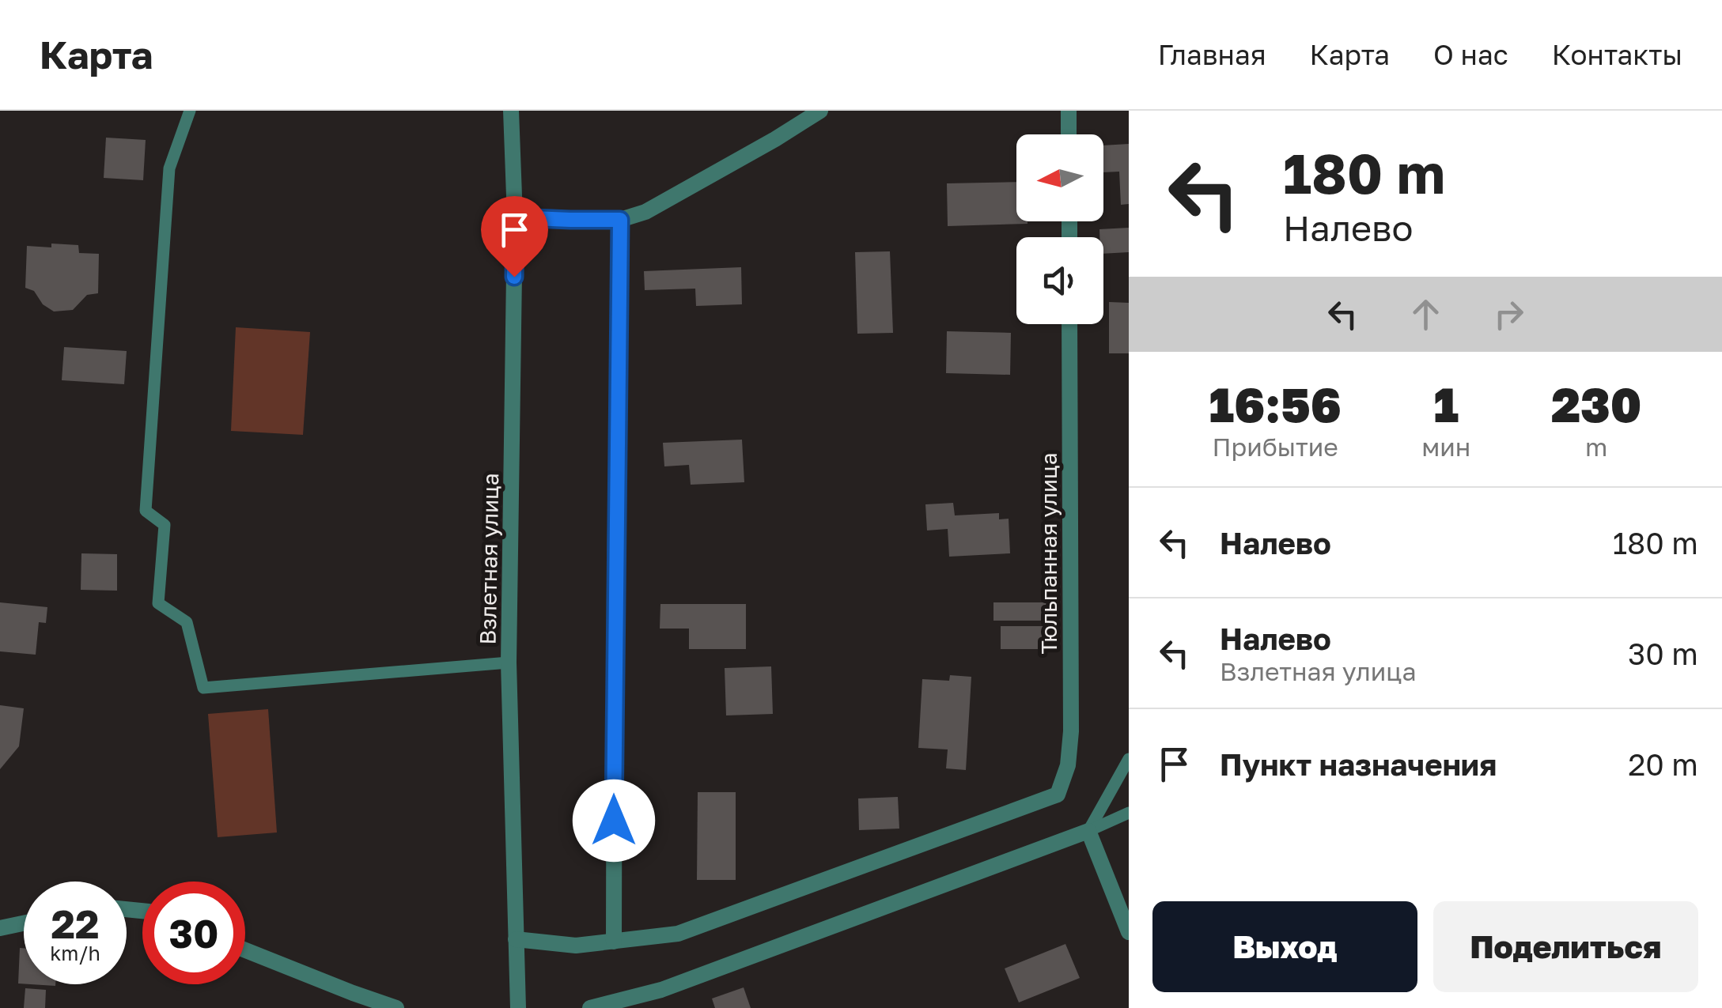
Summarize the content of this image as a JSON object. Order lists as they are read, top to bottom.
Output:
{
  "streets": {
    "street": ["Тюльпанная улица", "Взлетная улица"]
  },
  "north": "left",
  "page": {
    "header": "Карта",
    "nav": [
      "Главная",
      "Карта",
      "О нас",
      "Контакты"
    ],
    "turn": ["180 m", "Налево"],
    "eta": [
      "16:56",
      "Прибытие",
      "1",
      "мин",
      "230",
      "m"
    ],
    "list": [
      {
        "name": "Налево",
        "value": "180 m"
      },
      {
        "name": "Налево",
        "note": "Взлетная улица",
        "value": "30 m"
      },
      {
        "name": "Пункт назначения",
        "value": "20 m"
      }
    ],
    "speed": "22 km/h",
    "limit": "30",
    "buttons": ["Выход", "Поделиться"]
  }
}
